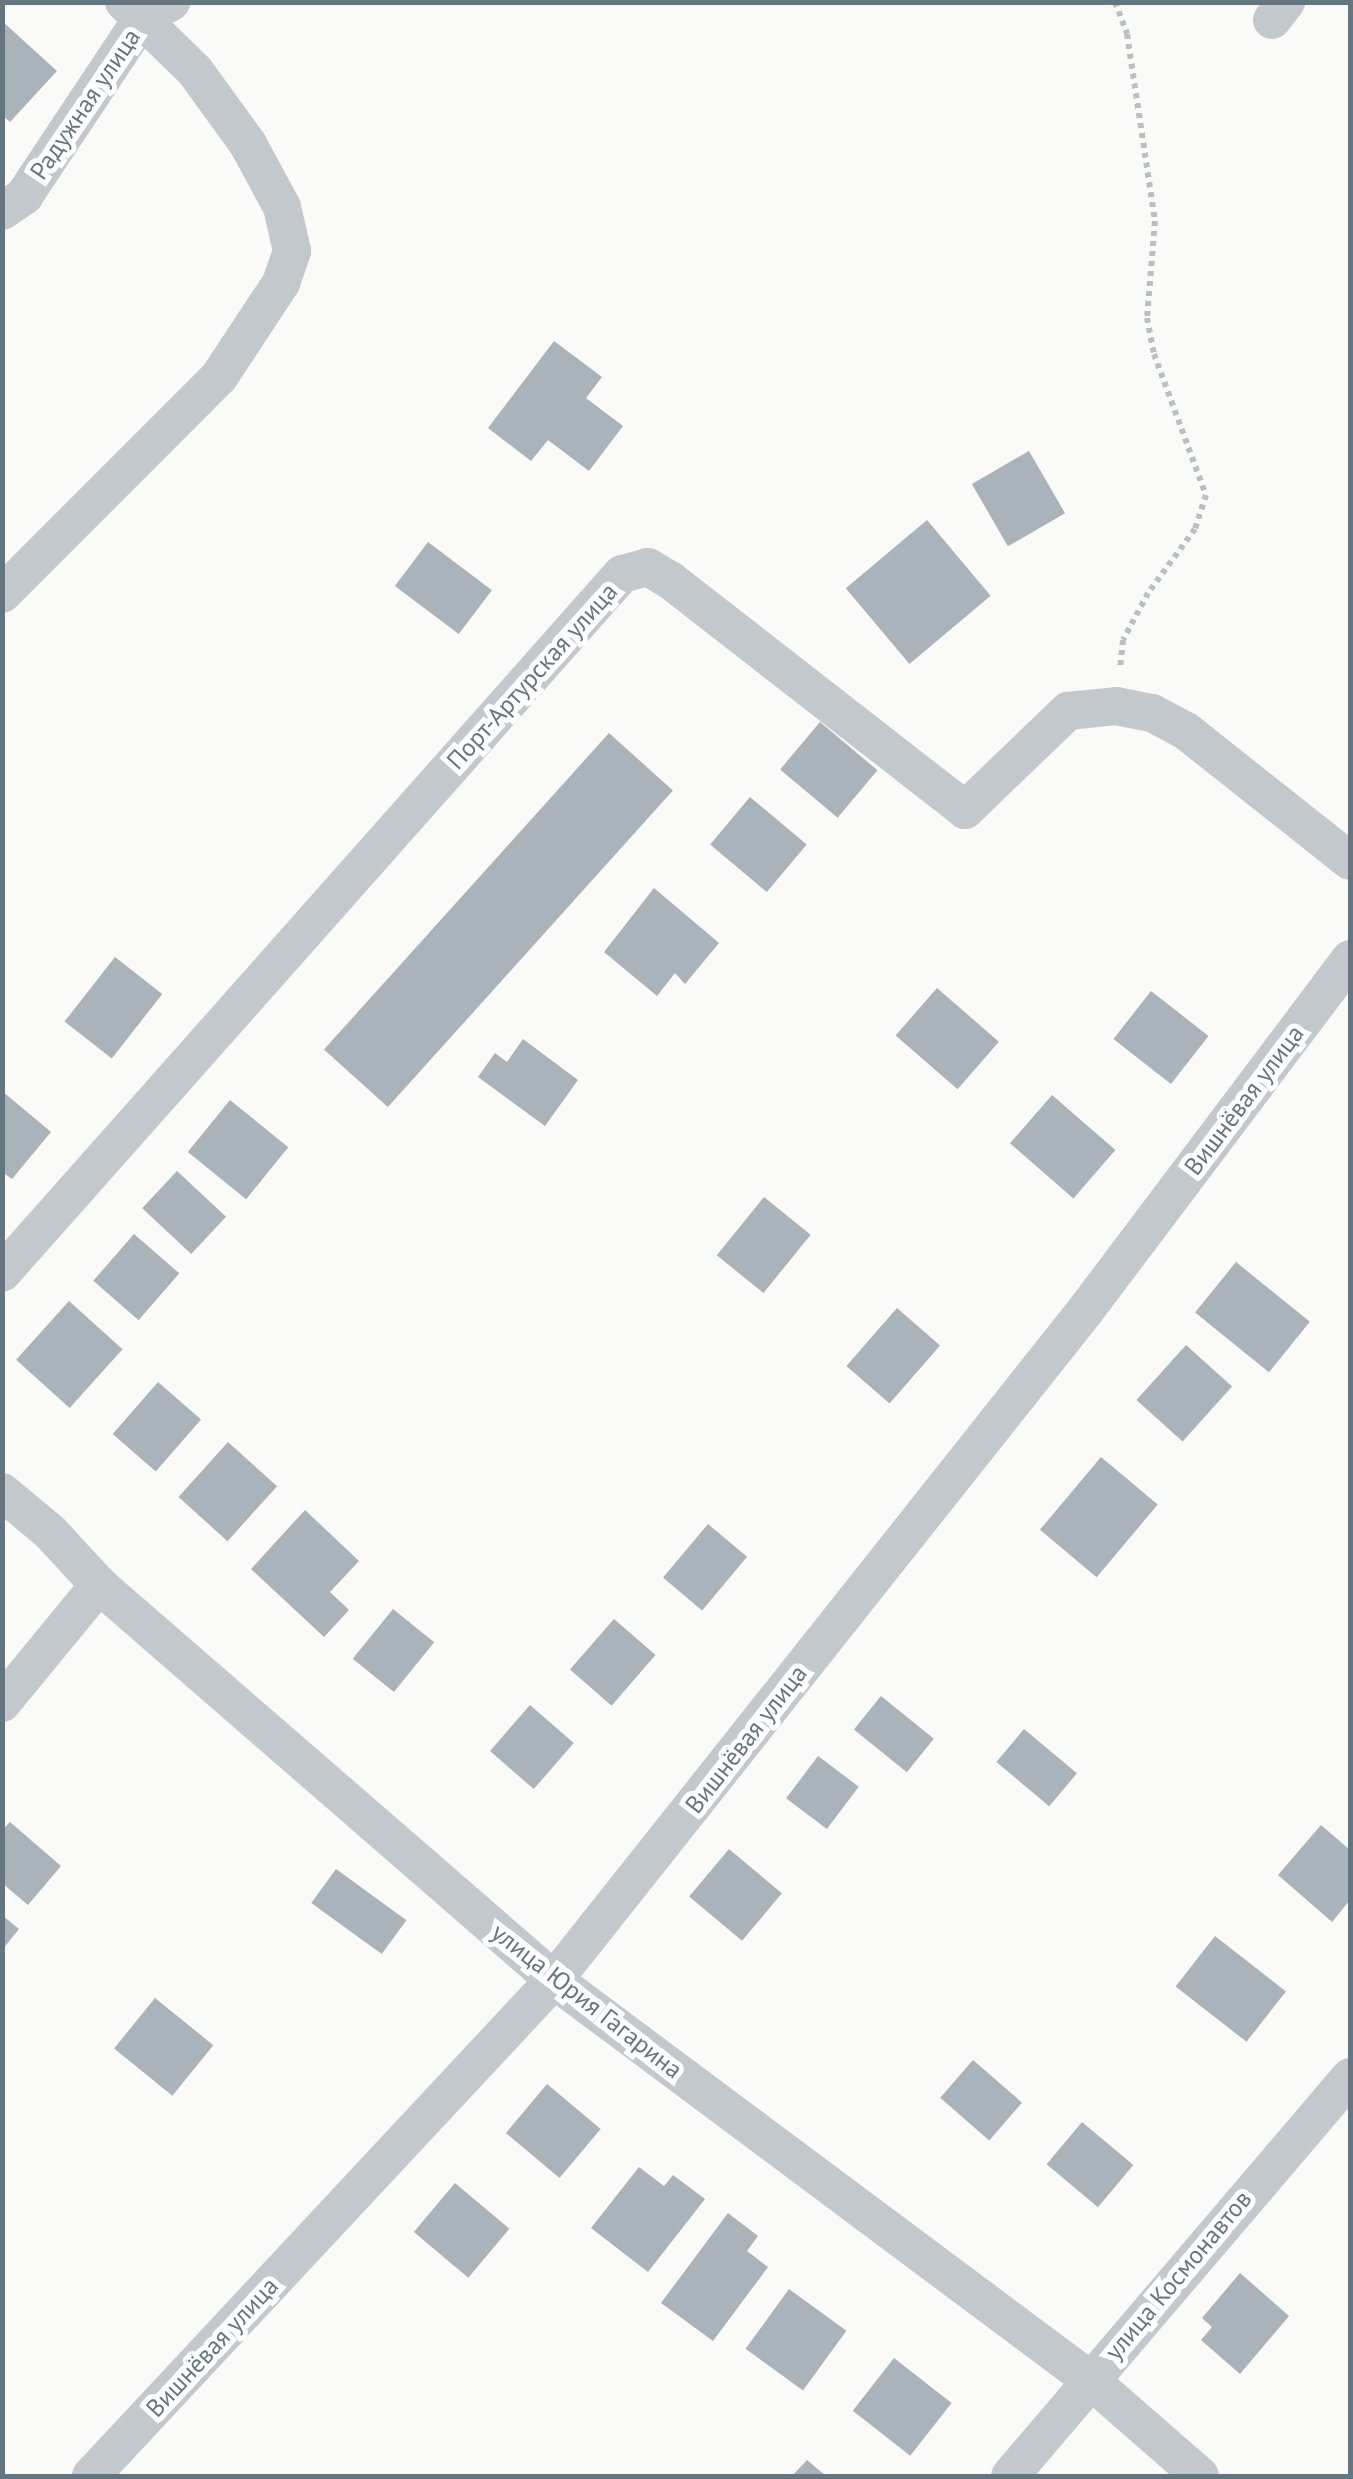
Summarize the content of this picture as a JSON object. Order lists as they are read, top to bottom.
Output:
{
  "streets": {
    "street": [
      "Радужная улица",
      "Порт-Артурская улица",
      "Вишнёвая улица",
      "улица Юрия Гагарина",
      "улица Космонавтов"
    ]
  },
  "crossings": [
    ["Вишнёвая улица", "улица Юрия Гагарина"],
    ["улица Юрия Гагарина", "улица Космонавтов"]
  ]
}
